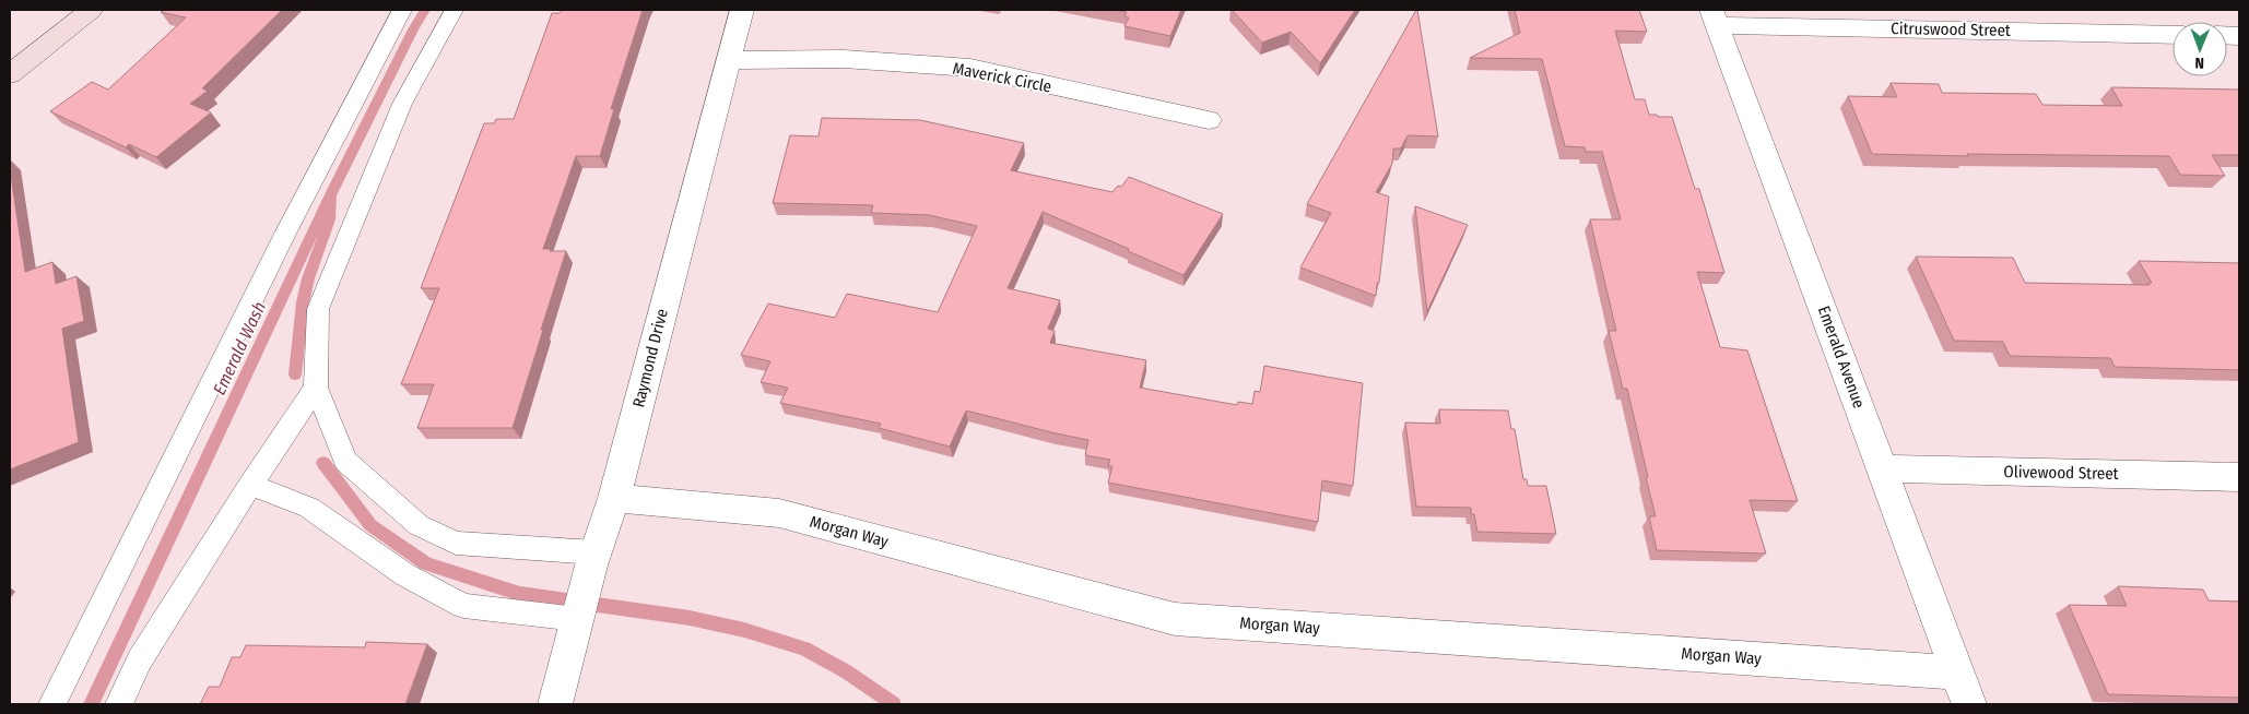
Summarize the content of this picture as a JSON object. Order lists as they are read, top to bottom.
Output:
{
  "streets": {
    "street": [
      "Citruswood Street",
      "Maverick Circle",
      "Emerald Avenue",
      "Raymond Drive",
      "Olivewood Street",
      "Morgan Way"
    ]
  },
  "crossings": [
    ["Citruswood Street", "Emerald Avenue"],
    ["Maverick Circle", "Raymond Drive"],
    ["Emerald Avenue", "Olivewood Street"],
    ["Emerald Avenue", "Morgan Way"],
    ["Raymond Drive", "Morgan Way"]
  ],
  "water": ["Emerald Wash"],
  "north": "bottom"
}
